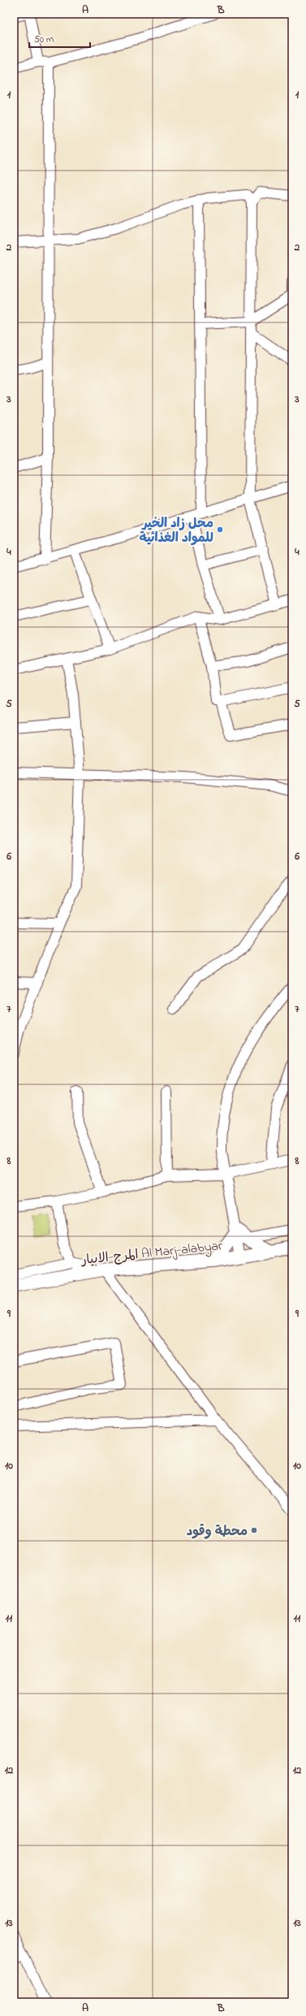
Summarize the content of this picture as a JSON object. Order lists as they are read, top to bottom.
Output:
{
  "streets": {
    "main road": ["المرج-الابيار Al Marj-alabyar"]
  },
  "places": ["محل زاد الخير للمواد الغذائية", "محطة وقود"],
  "scale_bar": "50 m",
  "grid": {
    "columns": ["A", "B"],
    "rows": [
      "1",
      "2",
      "3",
      "4",
      "5",
      "6",
      "7",
      "8",
      "9",
      "10",
      "11",
      "12",
      "13"
    ]
  }
}
